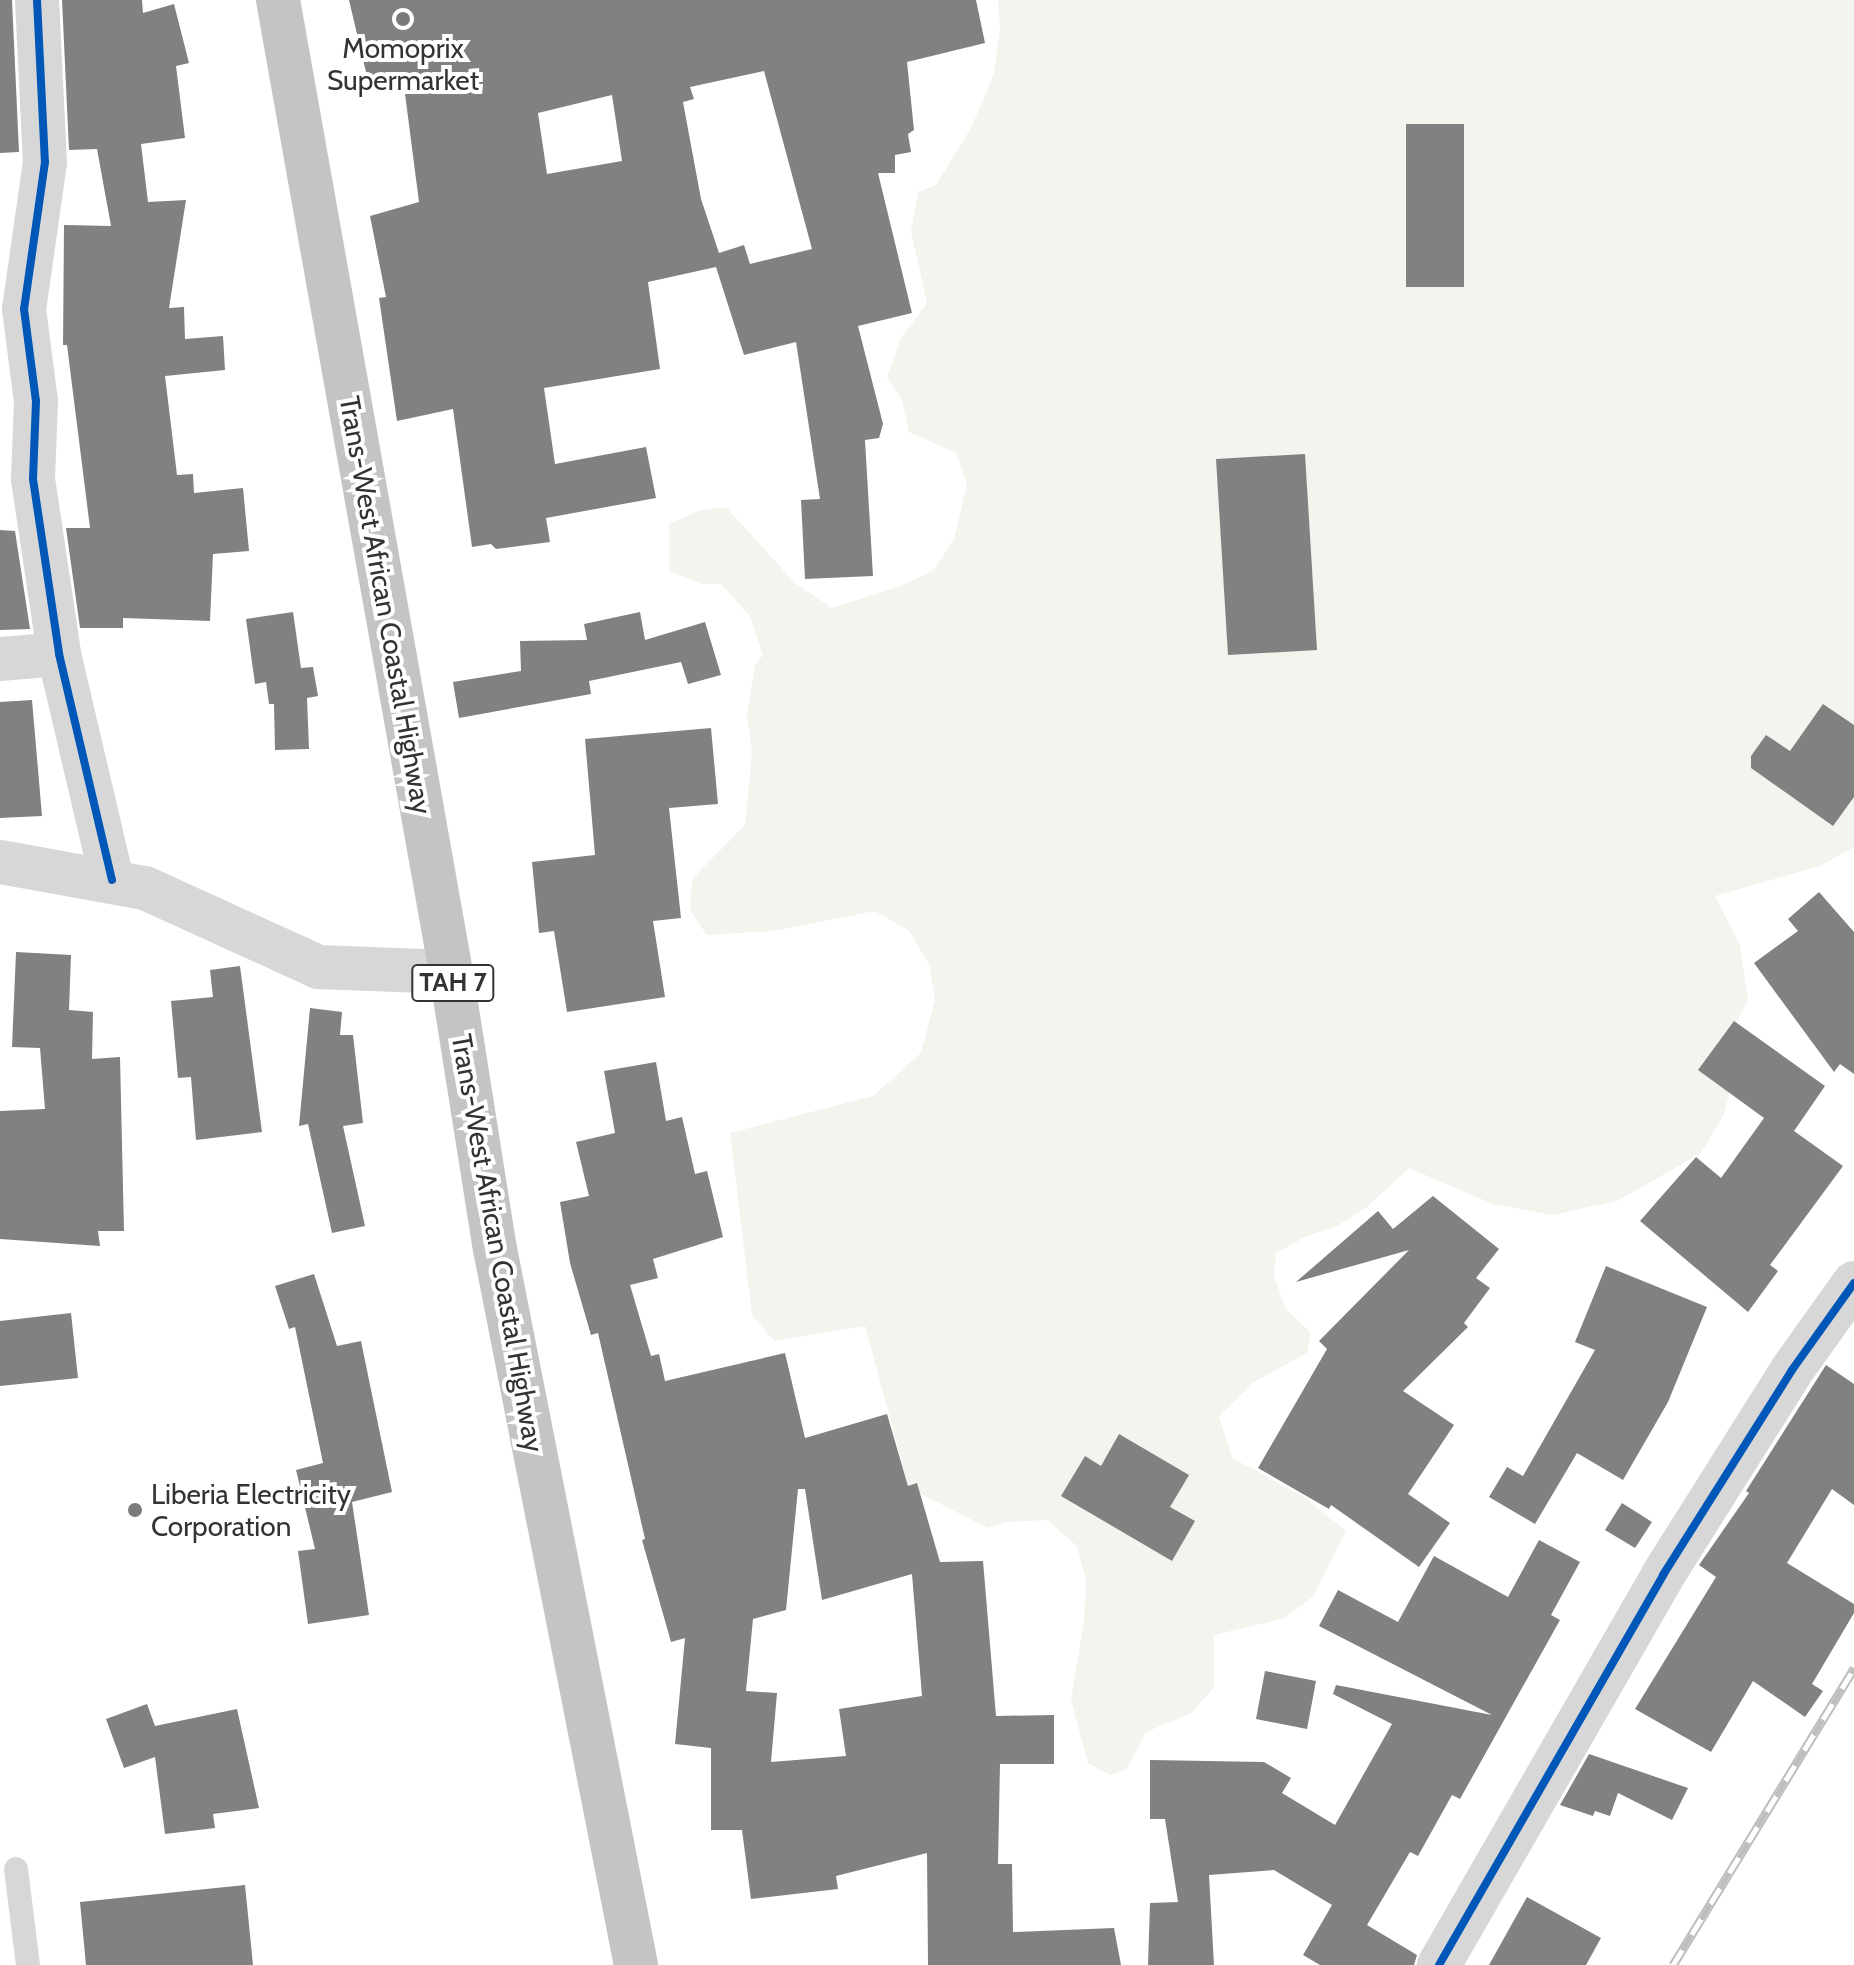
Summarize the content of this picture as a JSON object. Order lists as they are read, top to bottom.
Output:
{
  "streets": {
    "highway": ["Trans-West African Coastal Highway", "TAH 7"]
  },
  "places": ["Momoprix Supermarket", "Liberia Electricity Corporation"]
}
